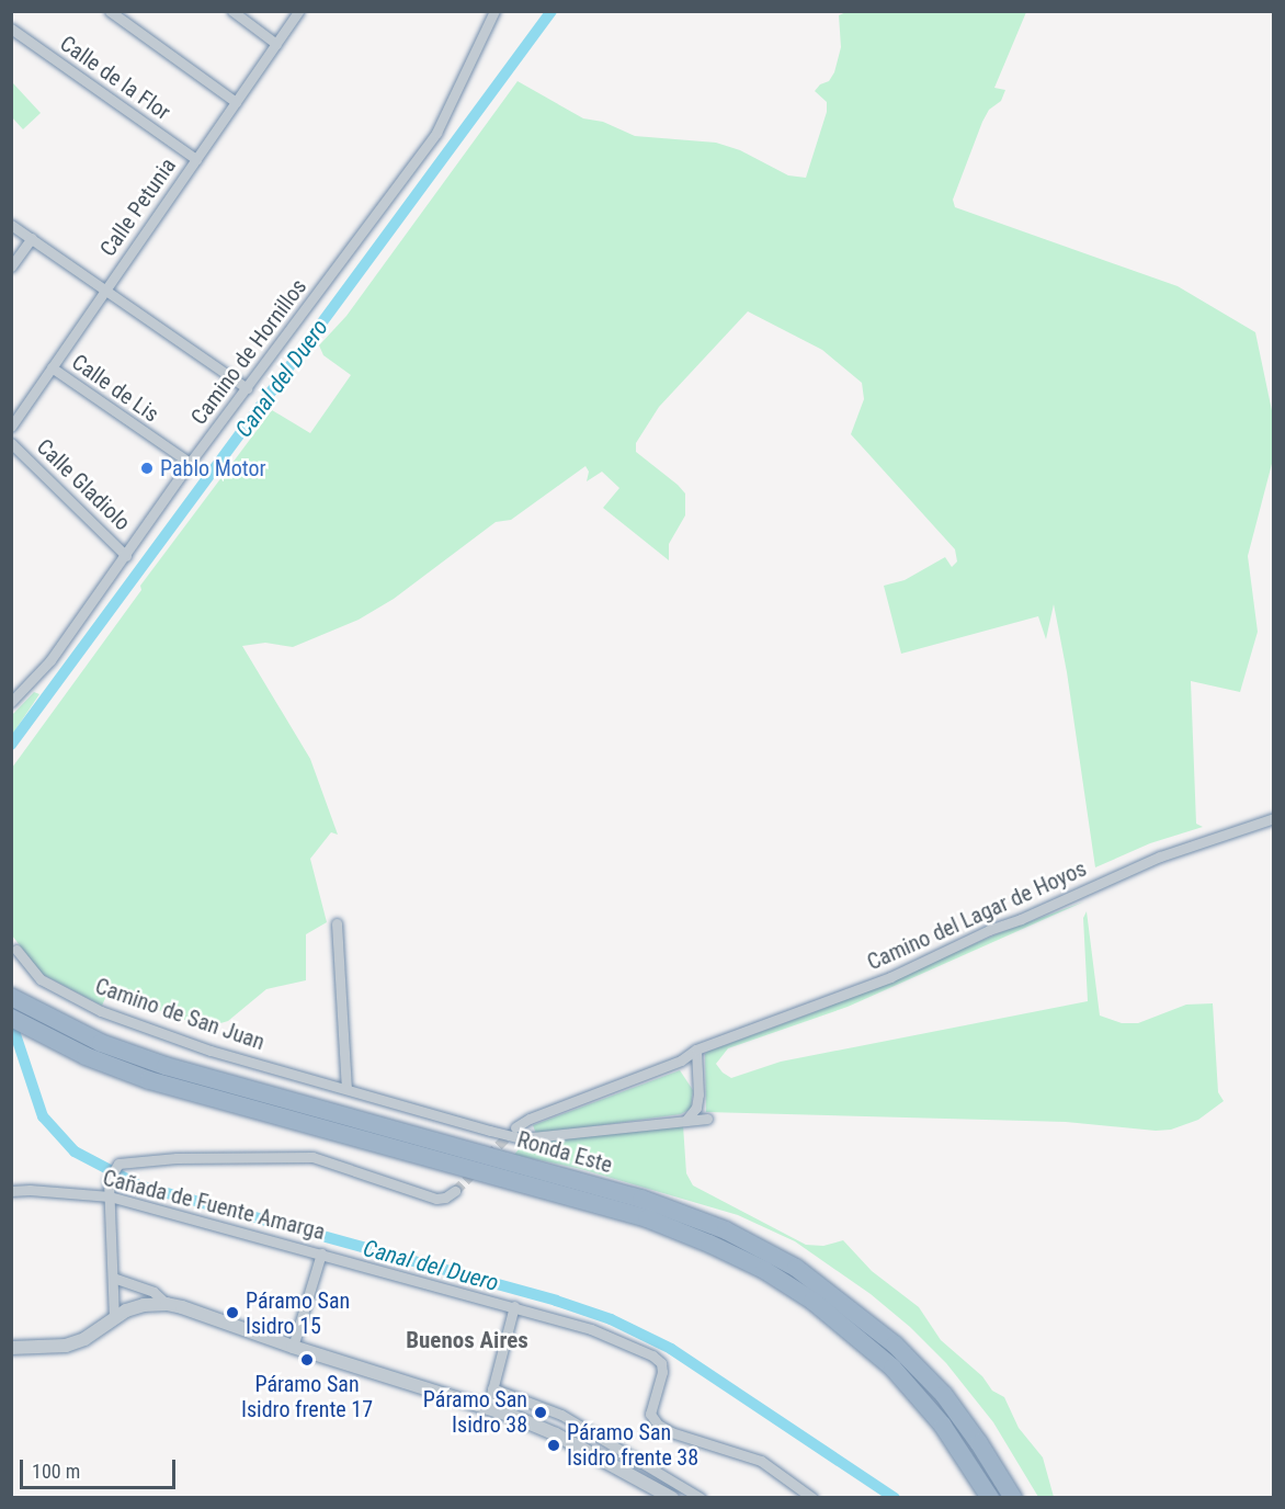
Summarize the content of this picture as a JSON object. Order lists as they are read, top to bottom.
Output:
{
  "streets": {
    "highway": ["Ronda Este"],
    "street": [
      "Calle de la Flor",
      "Calle Petunia",
      "Camino de Hornillos",
      "Calle de Lis",
      "Calle Gladiolo",
      "Camino del Lagar de Hoyos",
      "Camino de San Juan",
      "Cañada de Fuente Amarga"
    ]
  },
  "crossings": [
    ["Calle de la Flor", "Calle Petunia"],
    ["Calle Petunia", "Calle de Lis"],
    ["Camino de Hornillos", "Calle de Lis"],
    ["Camino de Hornillos", "Calle Gladiolo"]
  ],
  "districts": ["Buenos Aires"],
  "water": ["Canal del Duero"],
  "places": [
    "Pablo Motor",
    "Páramo San Isidro 15",
    "Páramo San Isidro frente 17",
    "Páramo San Isidro 38",
    "Páramo San Isidro frente 38"
  ],
  "scale_bar": "100 m"
}
